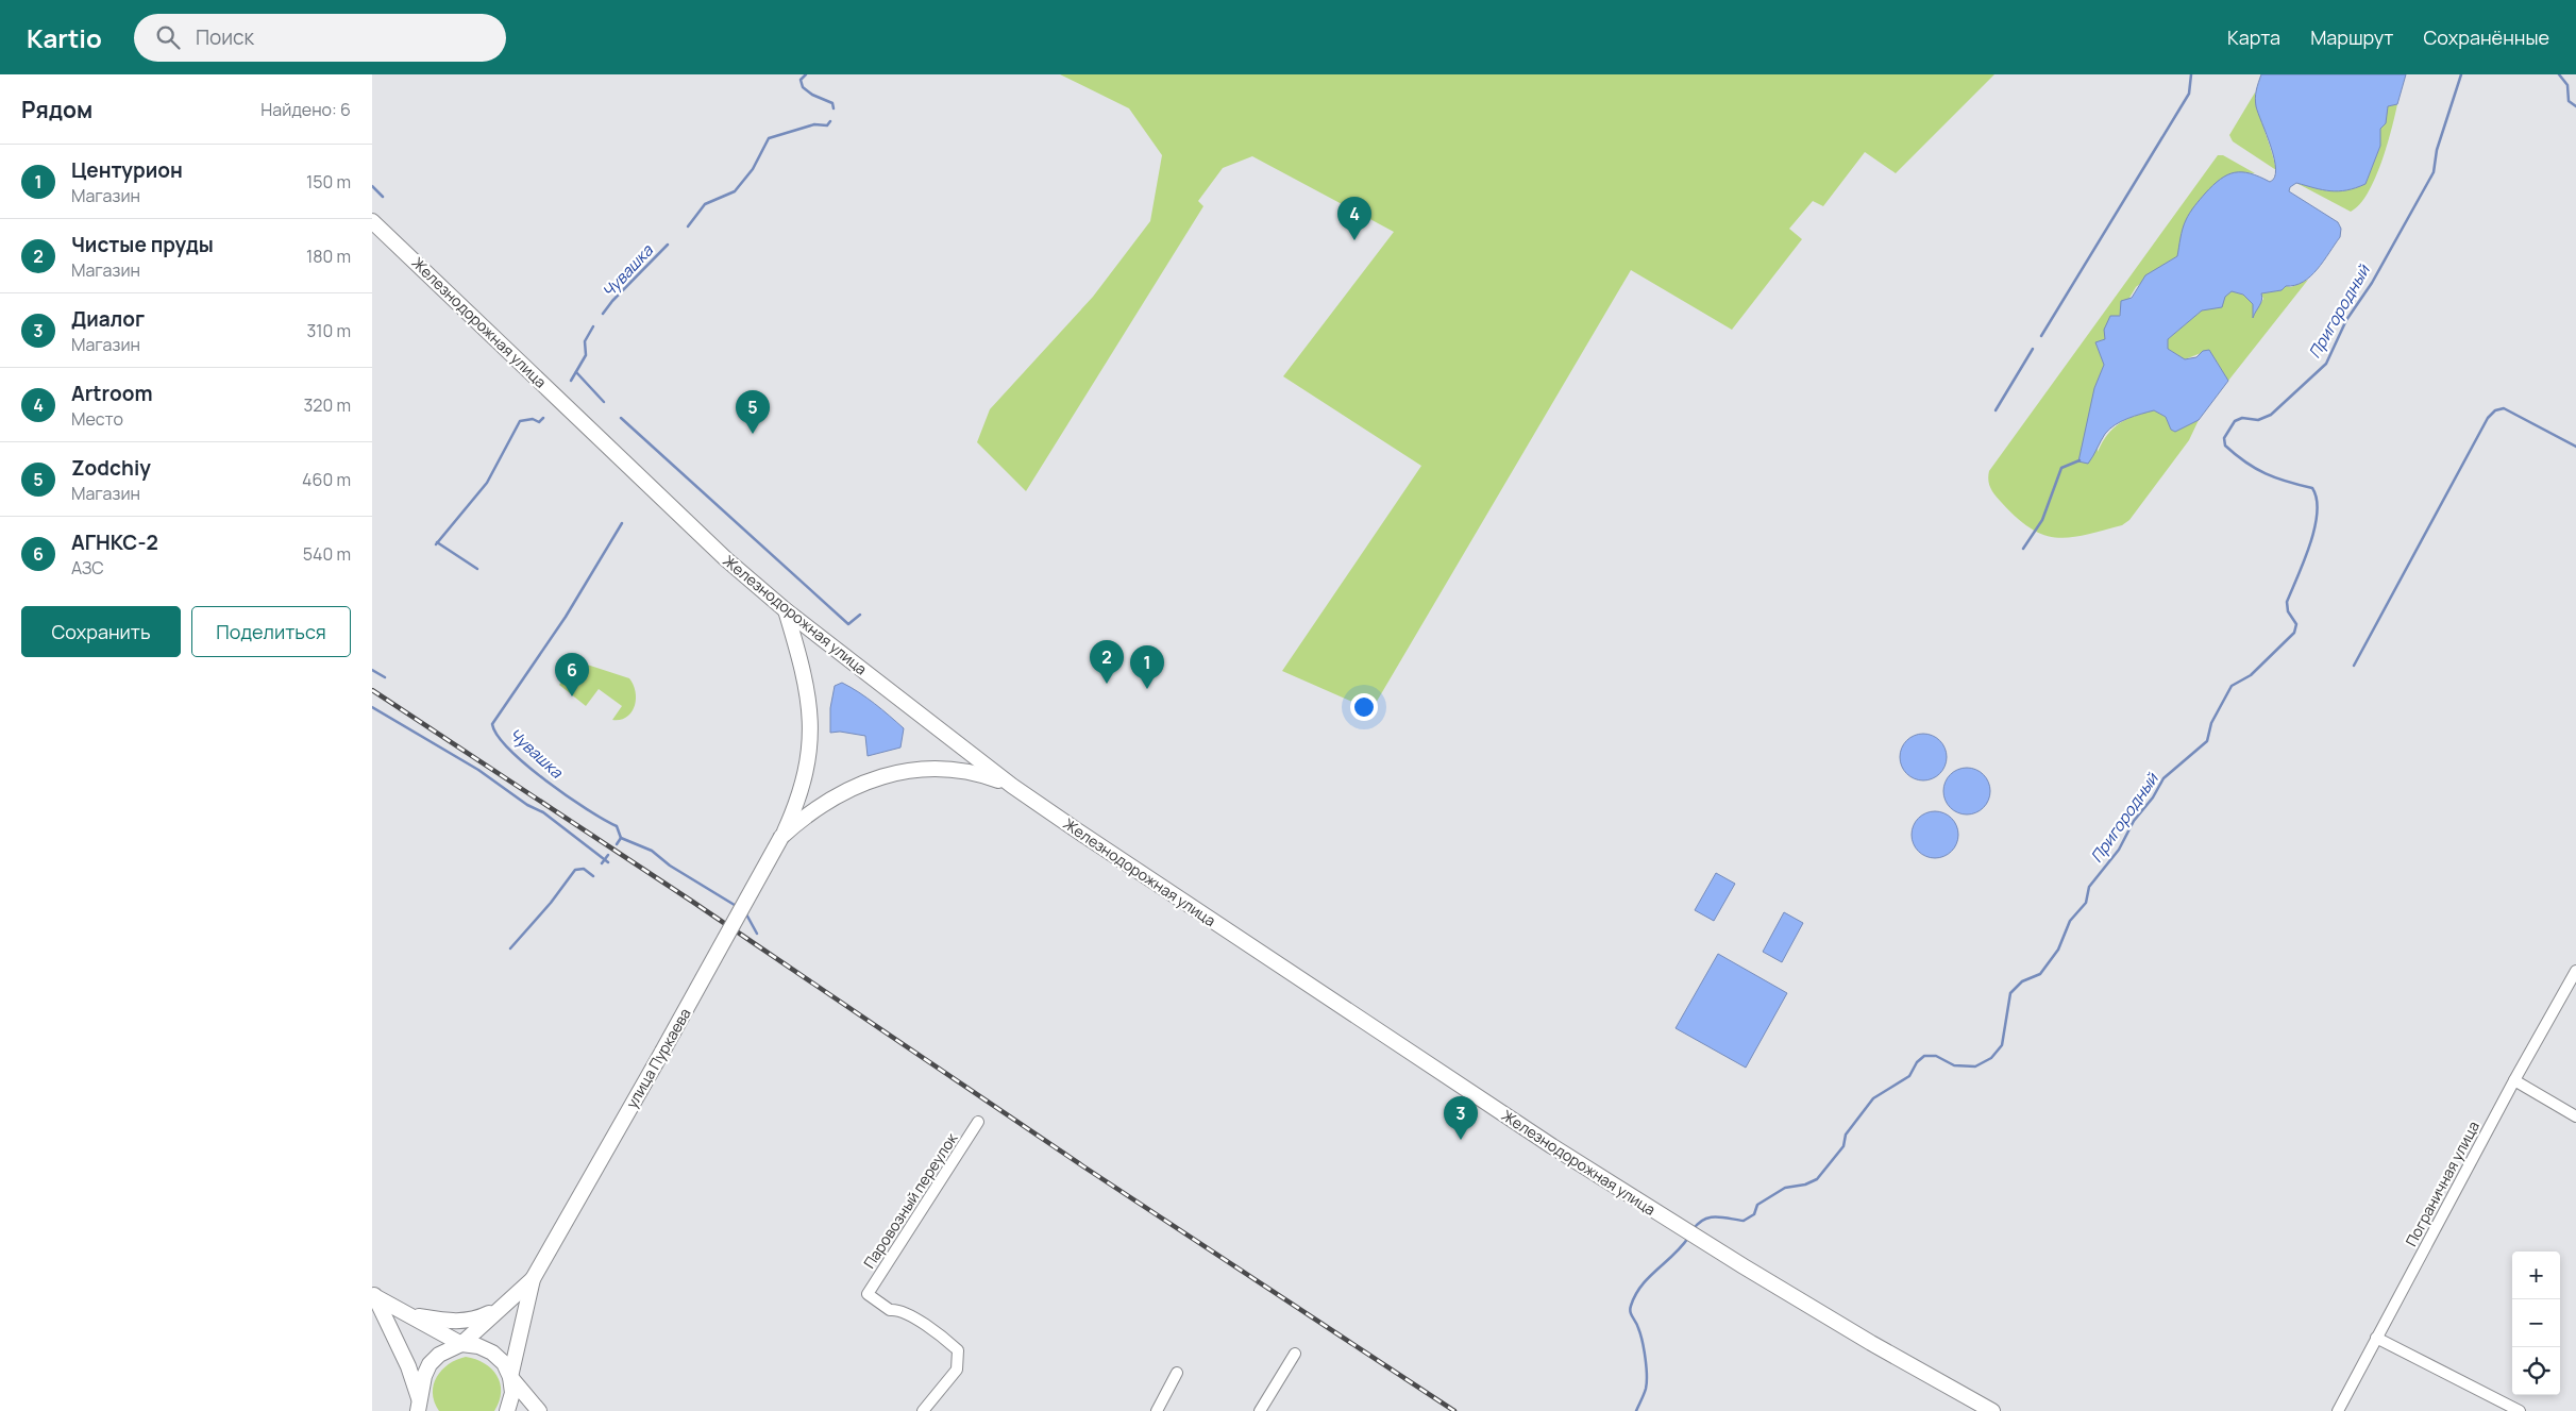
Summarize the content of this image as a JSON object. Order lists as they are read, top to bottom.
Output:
{
  "streets": {
    "main road": ["Железнодорожная улица", "улица Пуркаева"],
    "street": ["Пограничная улица", "Паровозный переулок"]
  },
  "water": ["Чувашка", "Пригородный"],
  "page": {
    "header": "Kartio",
    "search": "Поиск",
    "nav": ["Карта", "Маршрут", "Сохранённые"],
    "heading": ["Рядом", "Найдено: 6"],
    "list": [
      {
        "mark": "1",
        "name": "Центурион",
        "note": "Магазин",
        "value": "150 m"
      },
      {
        "mark": "2",
        "name": "Чистые пруды",
        "note": "Магазин",
        "value": "180 m"
      },
      {
        "mark": "3",
        "name": "Диалог",
        "note": "Магазин",
        "value": "310 m"
      },
      {
        "mark": "4",
        "name": "Artroom",
        "note": "Место",
        "value": "320 m"
      },
      {
        "mark": "5",
        "name": "Zodchiy",
        "note": "Магазин",
        "value": "460 m"
      },
      {
        "mark": "6",
        "name": "АГНКС-2",
        "note": "АЗС",
        "value": "540 m"
      }
    ],
    "pins": [
      "4",
      "5",
      "2",
      "1",
      "6",
      "3"
    ],
    "buttons": ["Сохранить", "Поделиться"],
    "map_buttons": ["+", "−"]
  }
}
